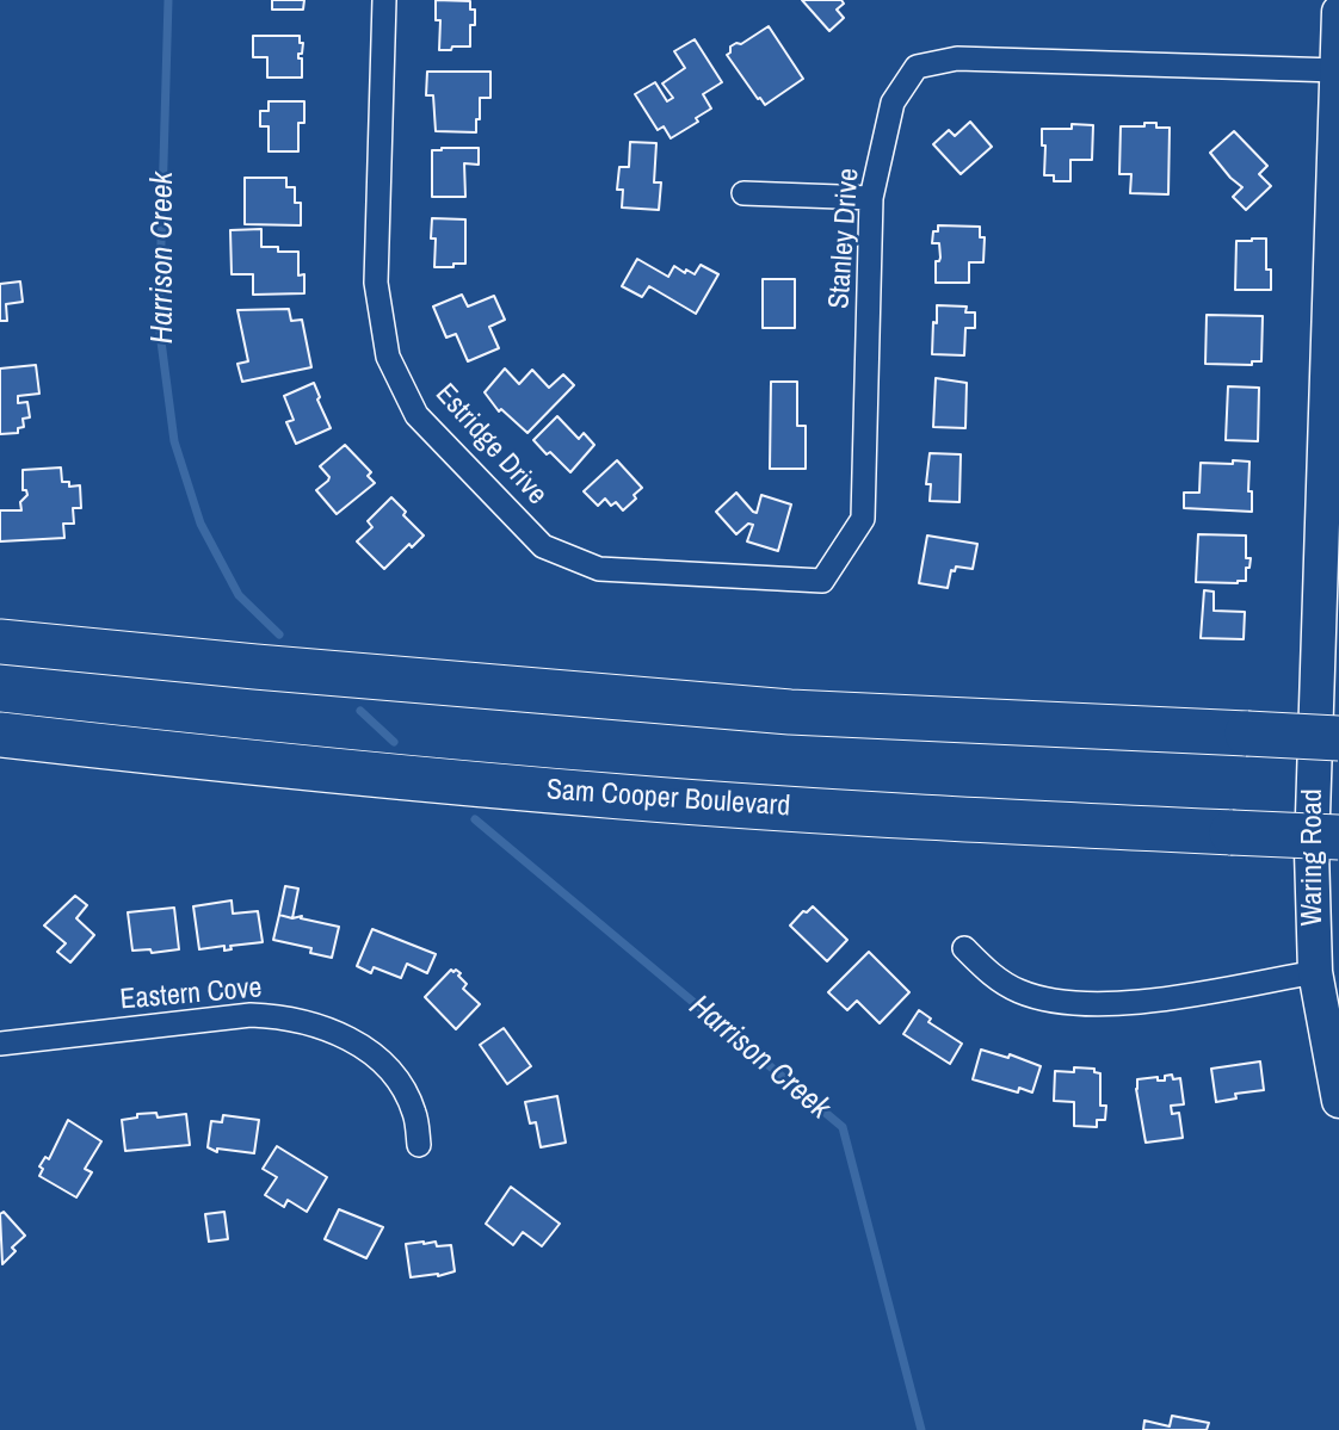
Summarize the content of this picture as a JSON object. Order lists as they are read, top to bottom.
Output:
{
  "streets": {
    "highway": ["Sam Cooper Boulevard"],
    "main road": ["Waring Road"],
    "street": ["Stanley Drive", "Estridge Drive", "Eastern Cove"]
  },
  "crossings": [
    ["Stanley Drive", "Estridge Drive"],
    ["Stanley Drive", "Waring Road"]
  ],
  "water": ["Harrison Creek"]
}
